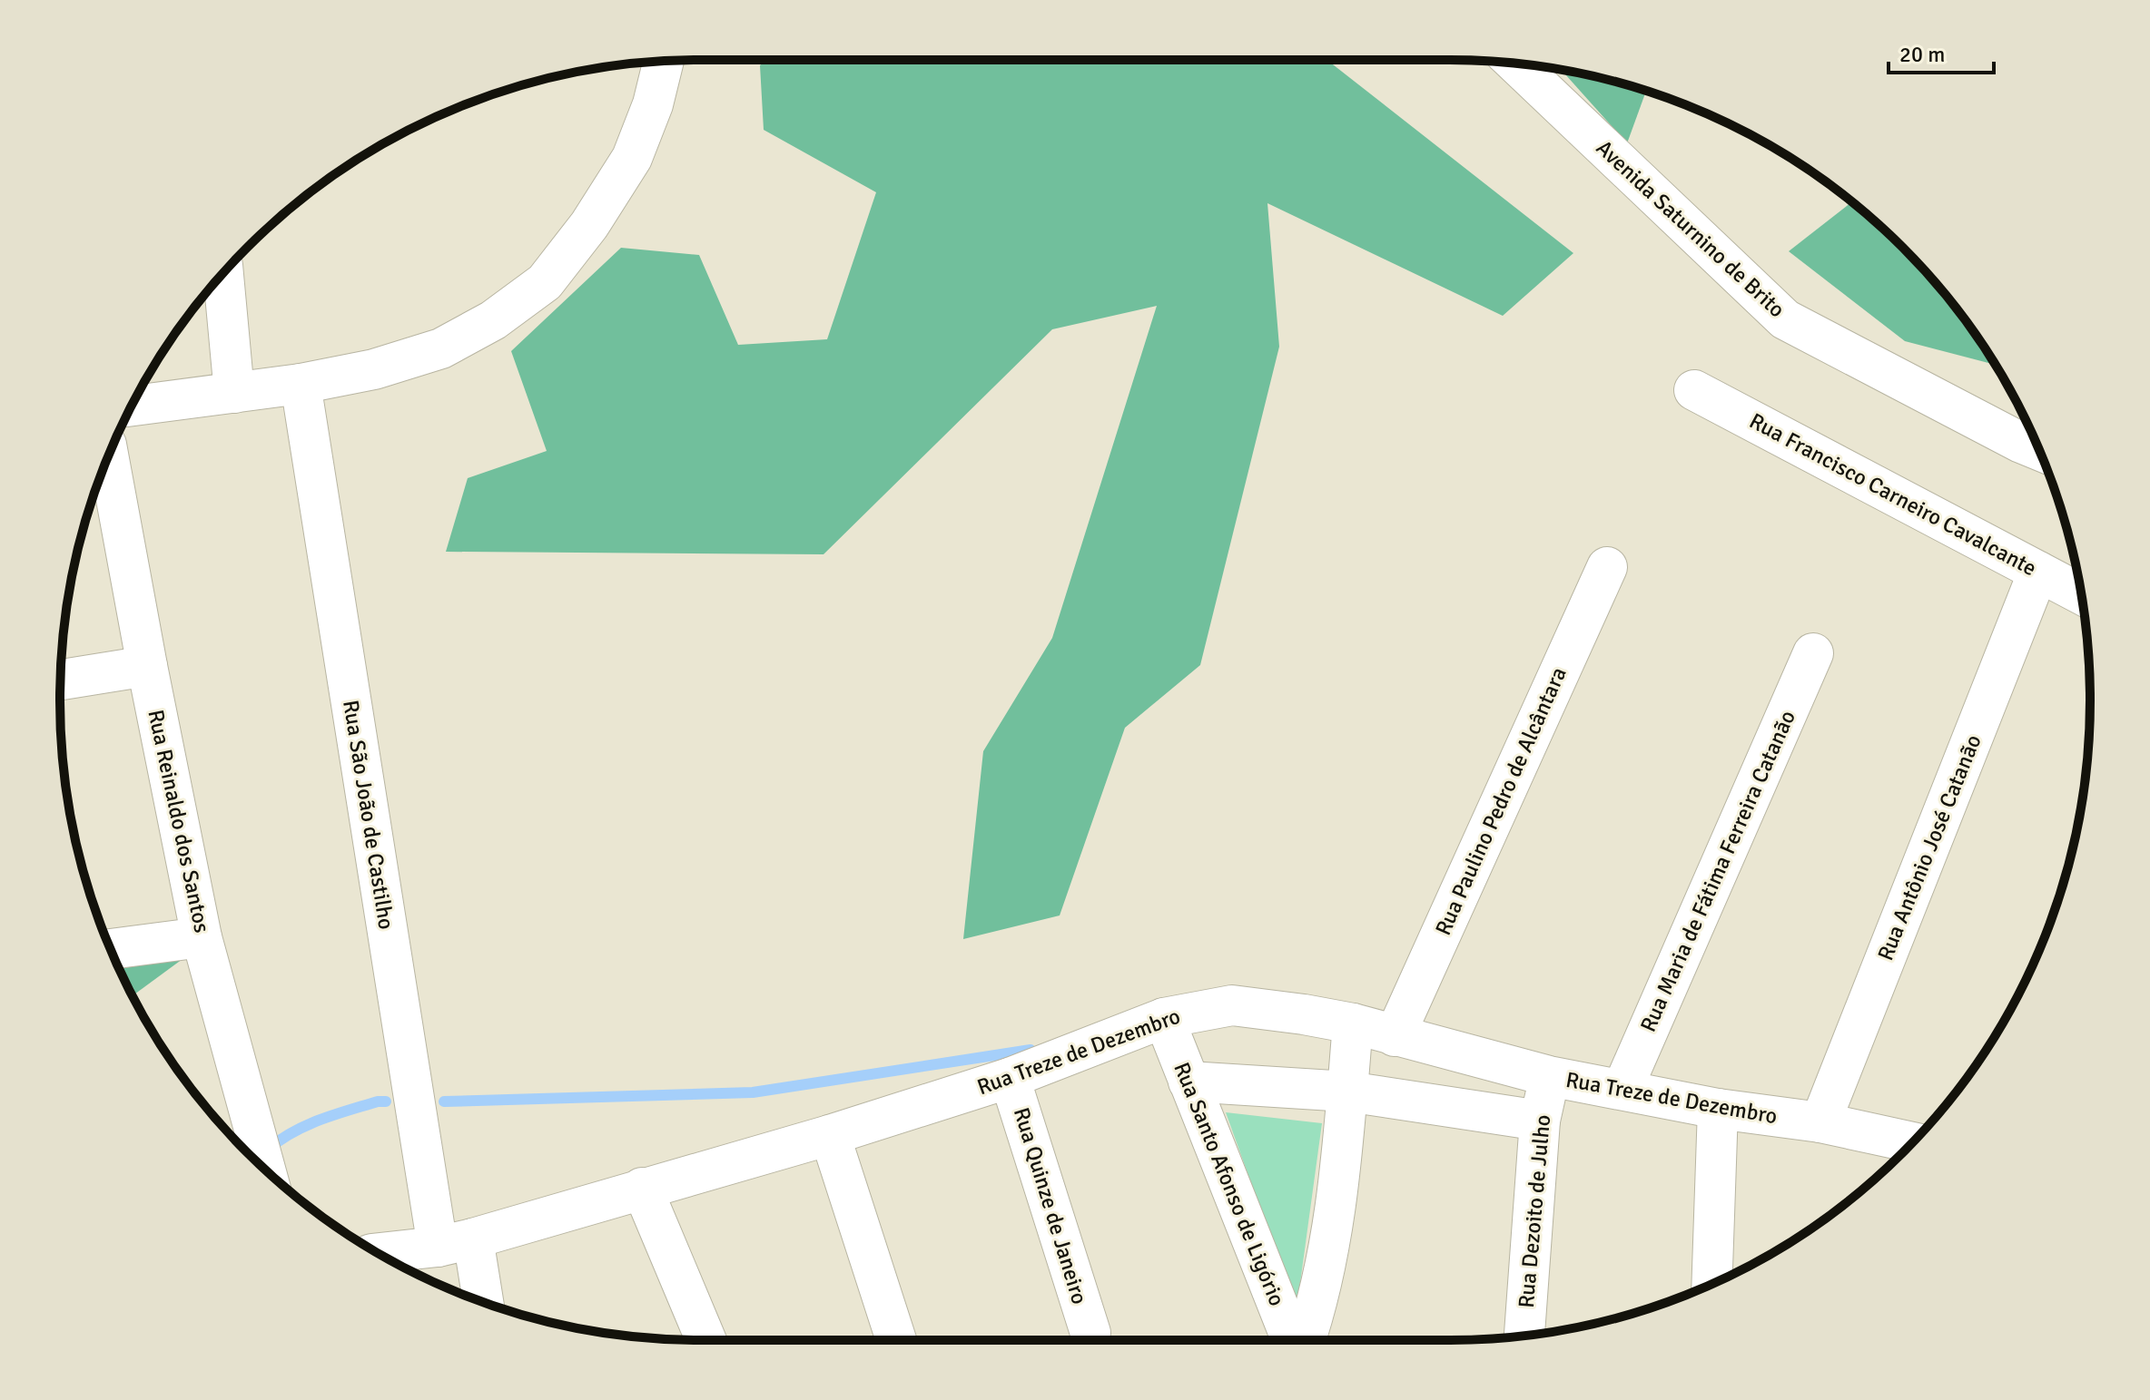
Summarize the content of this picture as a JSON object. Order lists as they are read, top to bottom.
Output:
{
  "streets": {
    "street": [
      "Avenida Saturnino de Brito",
      "Rua Francisco Carneiro Cavalcante",
      "Rua Paulino Pedro de Alcântara",
      "Rua São João de Castilho",
      "Rua Reinaldo dos Santos",
      "Rua Antônio José Catanão",
      "Rua Maria de Fátima Ferreira Catanão",
      "Rua Treze de Dezembro",
      "Rua Santo Afonso de Ligório",
      "Rua Quinze de Janeiro",
      "Rua Dezoito de Julho"
    ]
  },
  "crossings": [
    ["Rua Francisco Carneiro Cavalcante", "Rua Antônio José Catanão"],
    ["Rua Paulino Pedro de Alcântara", "Rua Treze de Dezembro"],
    ["Rua São João de Castilho", "Rua Treze de Dezembro"],
    ["Rua Antônio José Catanão", "Rua Treze de Dezembro"],
    ["Rua Maria de Fátima Ferreira Catanão", "Rua Treze de Dezembro"],
    ["Rua Treze de Dezembro", "Rua Santo Afonso de Ligório"],
    ["Rua Treze de Dezembro", "Rua Quinze de Janeiro"],
    ["Rua Treze de Dezembro", "Rua Dezoito de Julho"]
  ],
  "scale_bar": "20 m"
}
